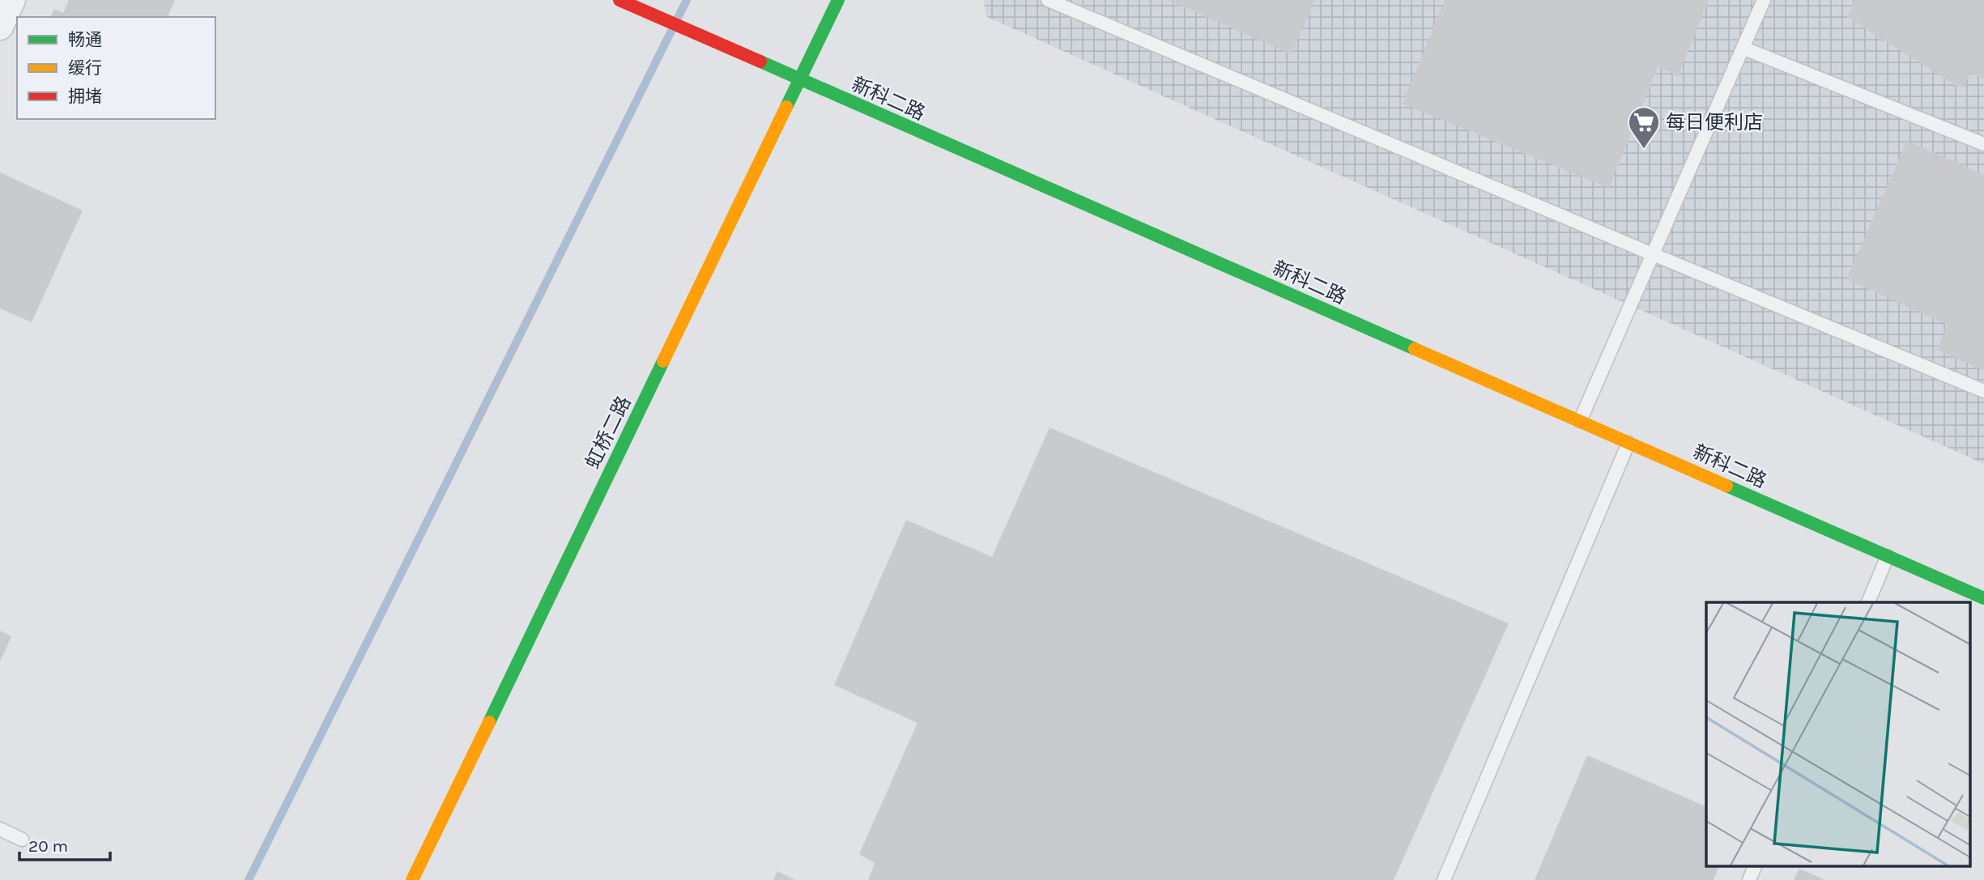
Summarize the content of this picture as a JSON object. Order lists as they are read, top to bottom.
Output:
{
  "streets": {
    "street": ["新科二路", "虹桥二路"]
  },
  "crossings": [
    ["新科二路", "虹桥二路"]
  ],
  "places": {
    "supermarket": ["每日便利店"]
  },
  "legend": ["畅通", "缓行", "拥堵"],
  "scale_bar": "20 m"
}
